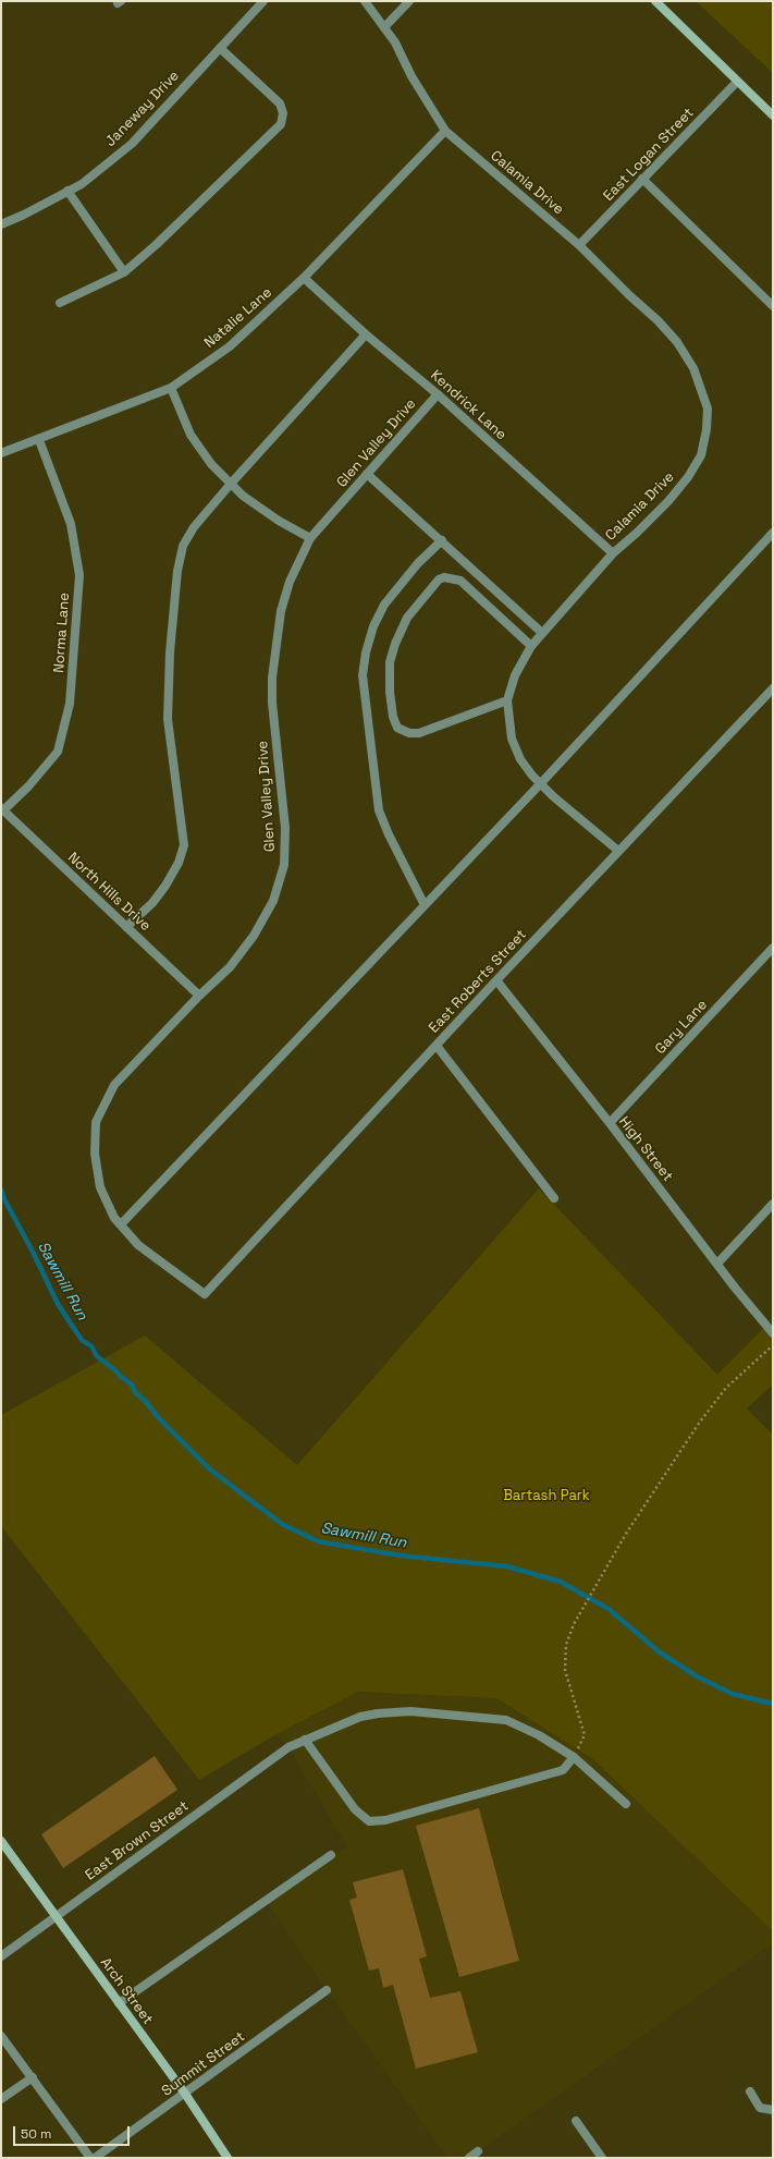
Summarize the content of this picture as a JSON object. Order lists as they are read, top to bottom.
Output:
{
  "streets": {
    "street": [
      "Janeway Drive",
      "East Logan Street",
      "Calamia Drive",
      "Natalie Lane",
      "Kendrick Lane",
      "Glen Valley Drive",
      "Norma Lane",
      "North Hills Drive",
      "East Roberts Street",
      "Gary Lane",
      "High Street",
      "East Brown Street",
      "Arch Street",
      "Summit Street"
    ]
  },
  "crossings": [
    ["East Logan Street", "Calamia Drive"],
    ["Calamia Drive", "Natalie Lane"],
    ["Calamia Drive", "Kendrick Lane"],
    ["Calamia Drive", "East Roberts Street"],
    ["Natalie Lane", "Kendrick Lane"],
    ["Natalie Lane", "Norma Lane"],
    ["Kendrick Lane", "Glen Valley Drive"],
    ["Glen Valley Drive", "North Hills Drive"],
    ["Glen Valley Drive", "East Roberts Street"],
    ["Norma Lane", "North Hills Drive"],
    ["East Roberts Street", "High Street"],
    ["Gary Lane", "High Street"],
    ["East Brown Street", "Arch Street"],
    ["Arch Street", "Summit Street"]
  ],
  "water": ["Sawmill Run"],
  "parks": ["Bartash Park"],
  "scale_bar": "50 m"
}
